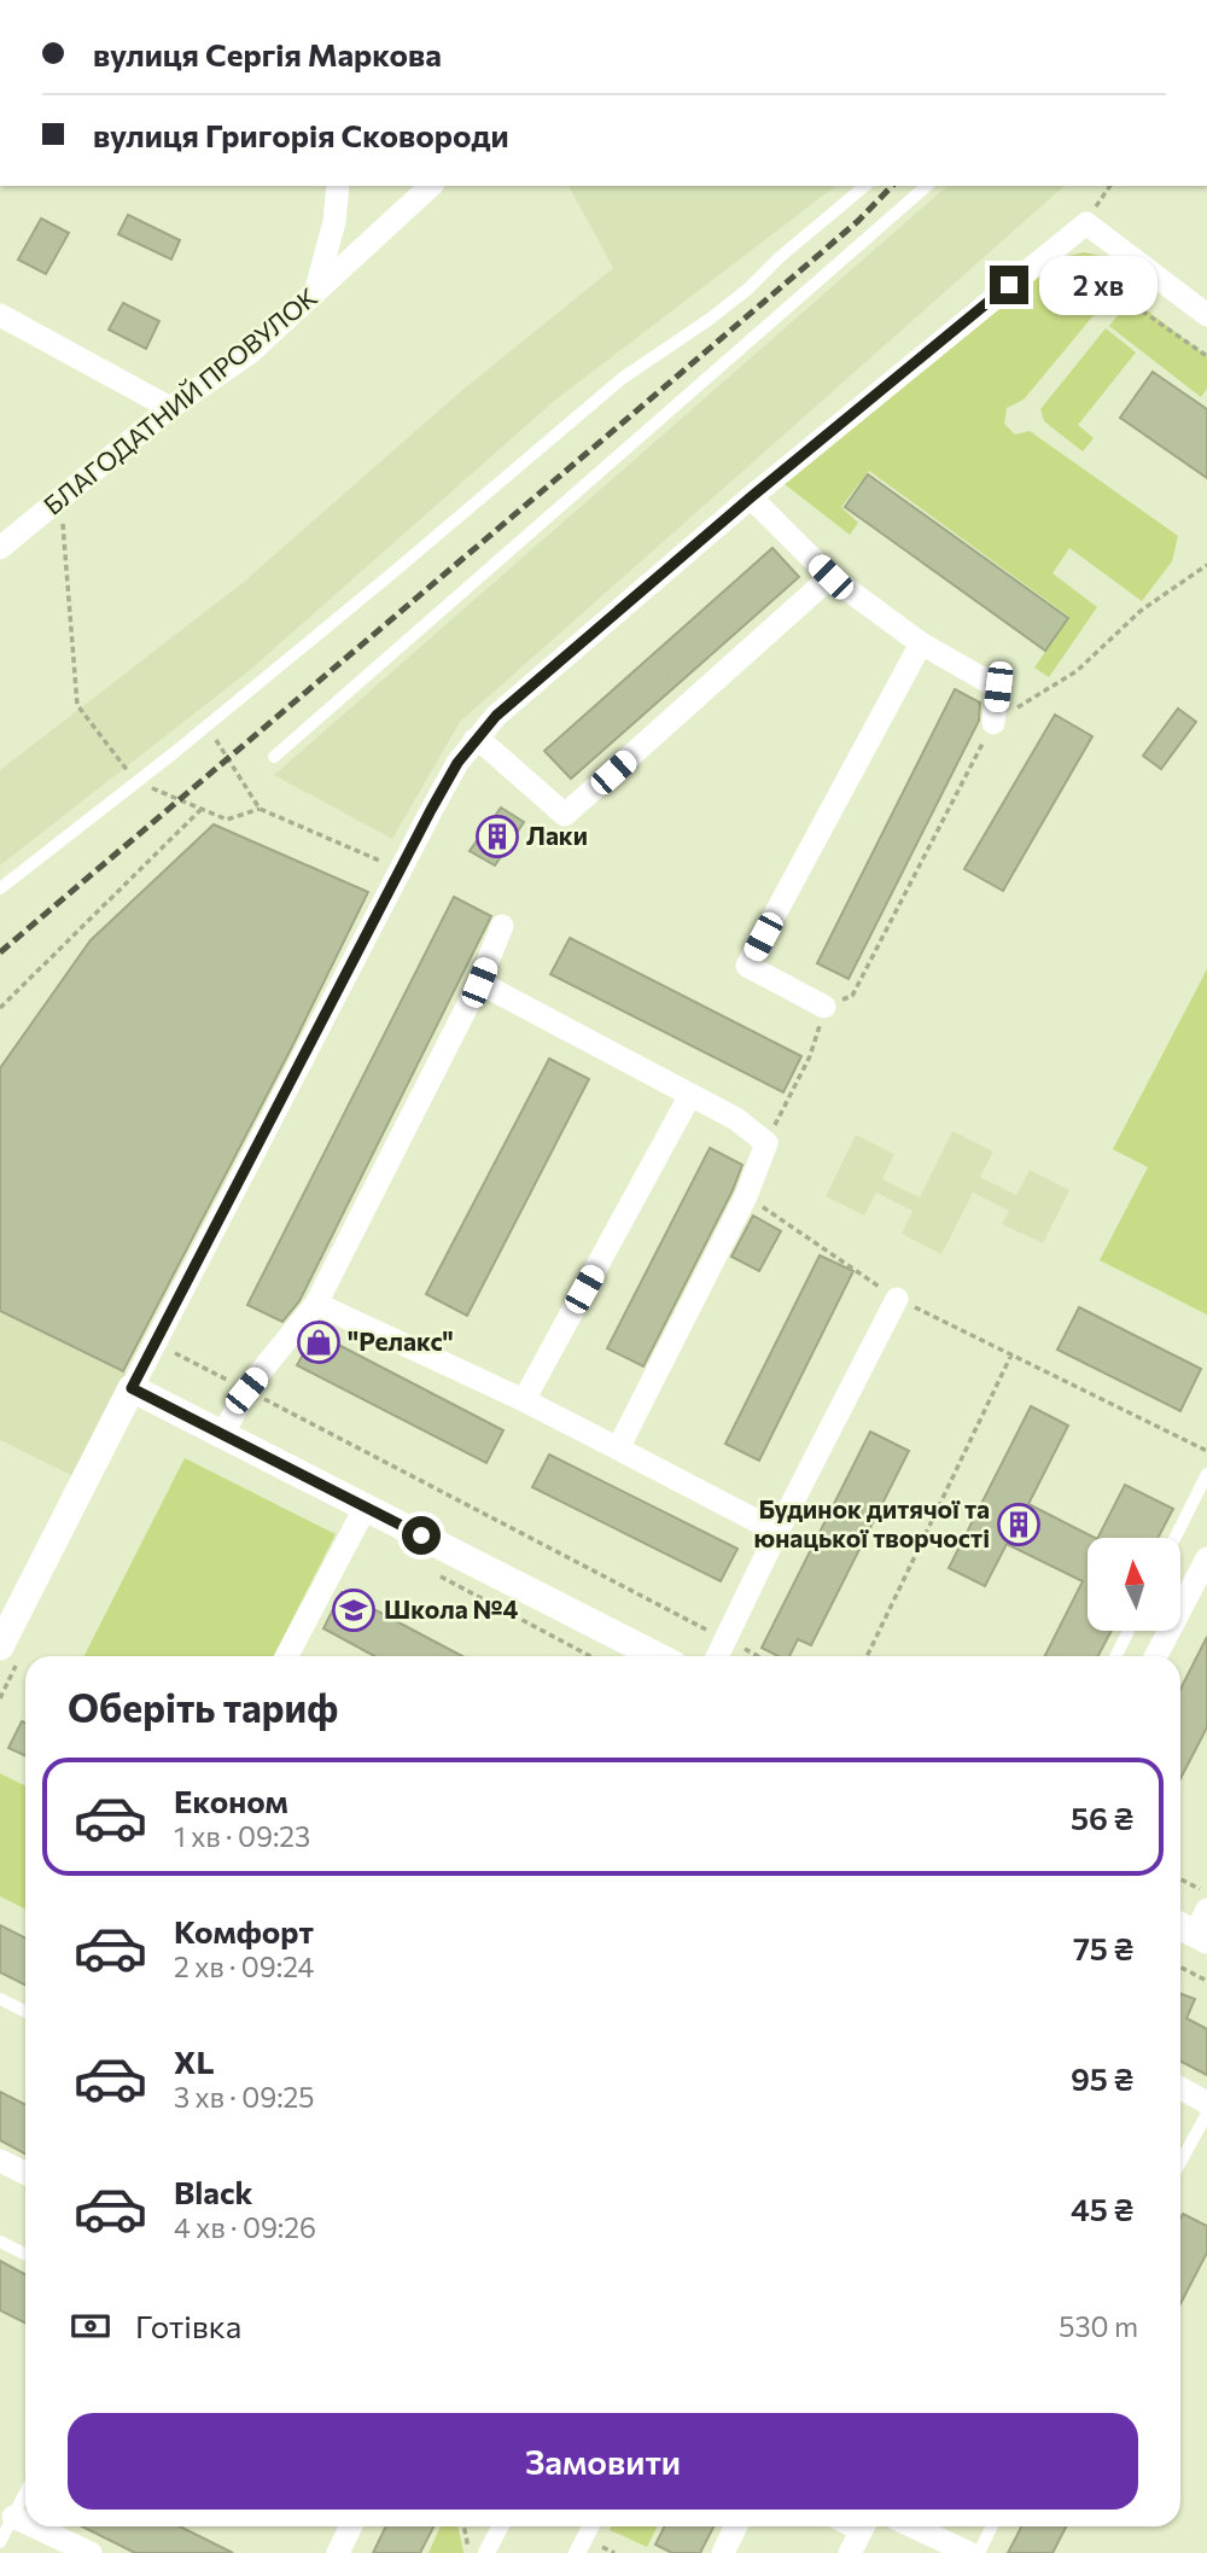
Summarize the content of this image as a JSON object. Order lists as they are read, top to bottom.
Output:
{
  "streets": {
    "street": ["БЛАГОДАТНИЙ ПРОВУЛОК"]
  },
  "places": {
    "building": ["Лаки", "Будинок дитячої та юнацької творчості"],
    "shop": ["\"Релакс\""],
    "school or university": ["Школа №4"]
  },
  "north": "top",
  "page": {
    "banner": ["вулиця Сергія Маркова", "вулиця Григорія Сковороди"],
    "bubble": "2 хв",
    "heading": "Оберіть тариф",
    "list": [
      {
        "name": "Економ",
        "note": "1 хв · 09:23",
        "value": "56 ₴"
      },
      {
        "name": "Комфорт",
        "note": "2 хв · 09:24",
        "value": "75 ₴"
      },
      {
        "name": "XL",
        "note": "3 хв · 09:25",
        "value": "95 ₴"
      },
      {
        "name": "Black",
        "note": "4 хв · 09:26",
        "value": "45 ₴"
      }
    ],
    "pay": ["Готівка", "530 m"],
    "buttons": "Замовити"
  }
}
